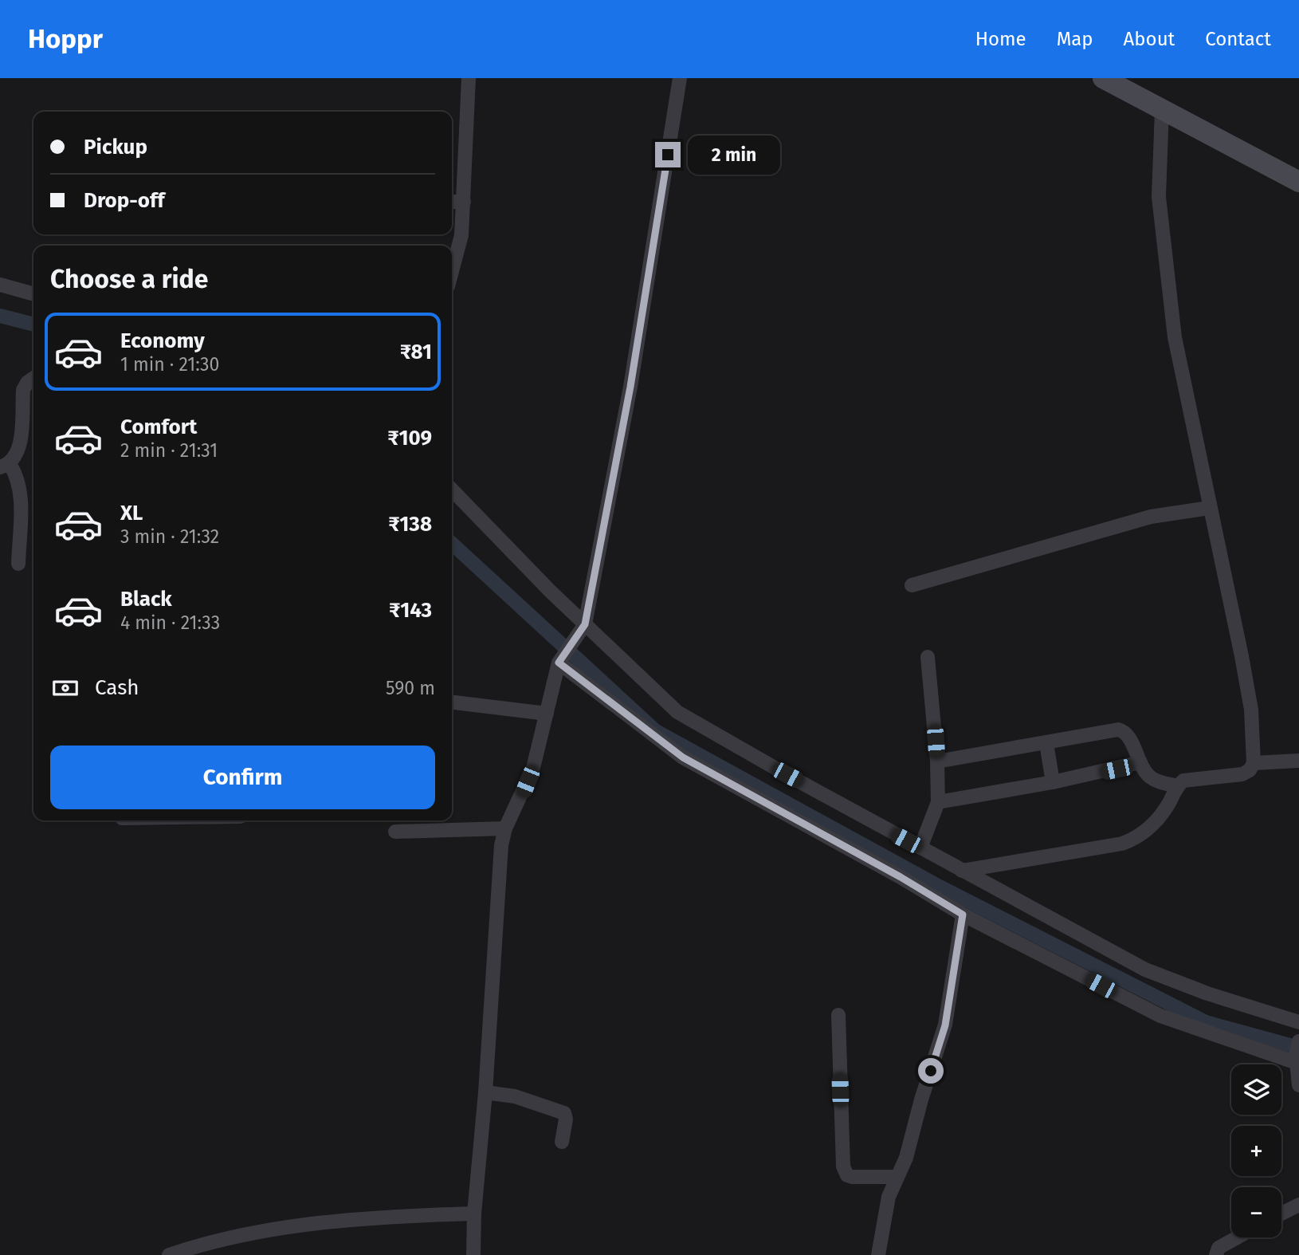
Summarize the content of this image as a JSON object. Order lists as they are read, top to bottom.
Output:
{
  "page": {
    "header": "Hoppr",
    "nav": [
      "Home",
      "Map",
      "About",
      "Contact"
    ],
    "banner": ["Pickup", "Drop-off"],
    "bubble": "2 min",
    "heading": "Choose a ride",
    "list": [
      {
        "name": "Economy",
        "note": "1 min · 21:30",
        "value": "₹81"
      },
      {
        "name": "Comfort",
        "note": "2 min · 21:31",
        "value": "₹109"
      },
      {
        "name": "XL",
        "note": "3 min · 21:32",
        "value": "₹138"
      },
      {
        "name": "Black",
        "note": "4 min · 21:33",
        "value": "₹143"
      }
    ],
    "pay": ["Cash", "590 m"],
    "buttons": "Confirm",
    "map_buttons": ["+", "−"]
  }
}
